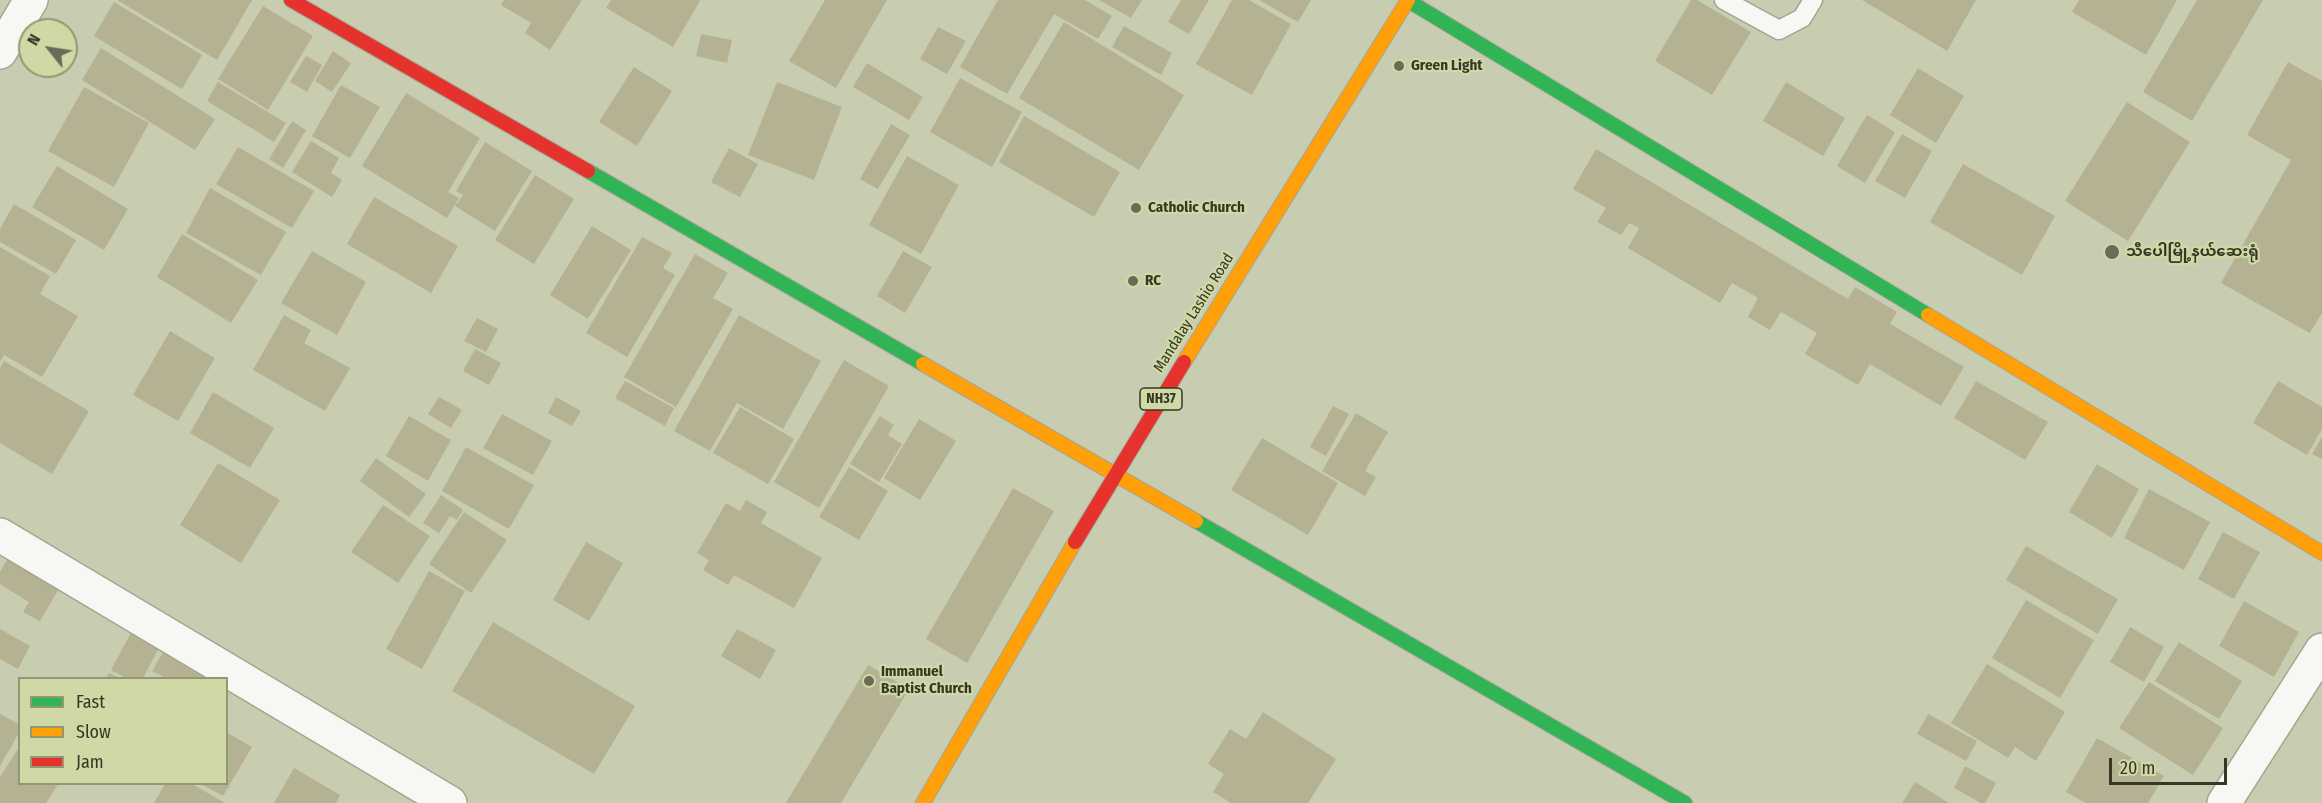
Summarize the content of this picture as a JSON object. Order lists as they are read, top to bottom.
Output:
{
  "streets": {
    "main road": ["Mandalay Lashio Road", "NH37"]
  },
  "places": [
    "Green Light",
    "Catholic Church",
    "သီပေါမြို့နယ်ဆေးရုံ",
    "RC",
    "Immanuel Baptist Church"
  ],
  "legend": ["Fast", "Slow", "Jam"],
  "scale_bar": "20 m",
  "north": "top left"
}
